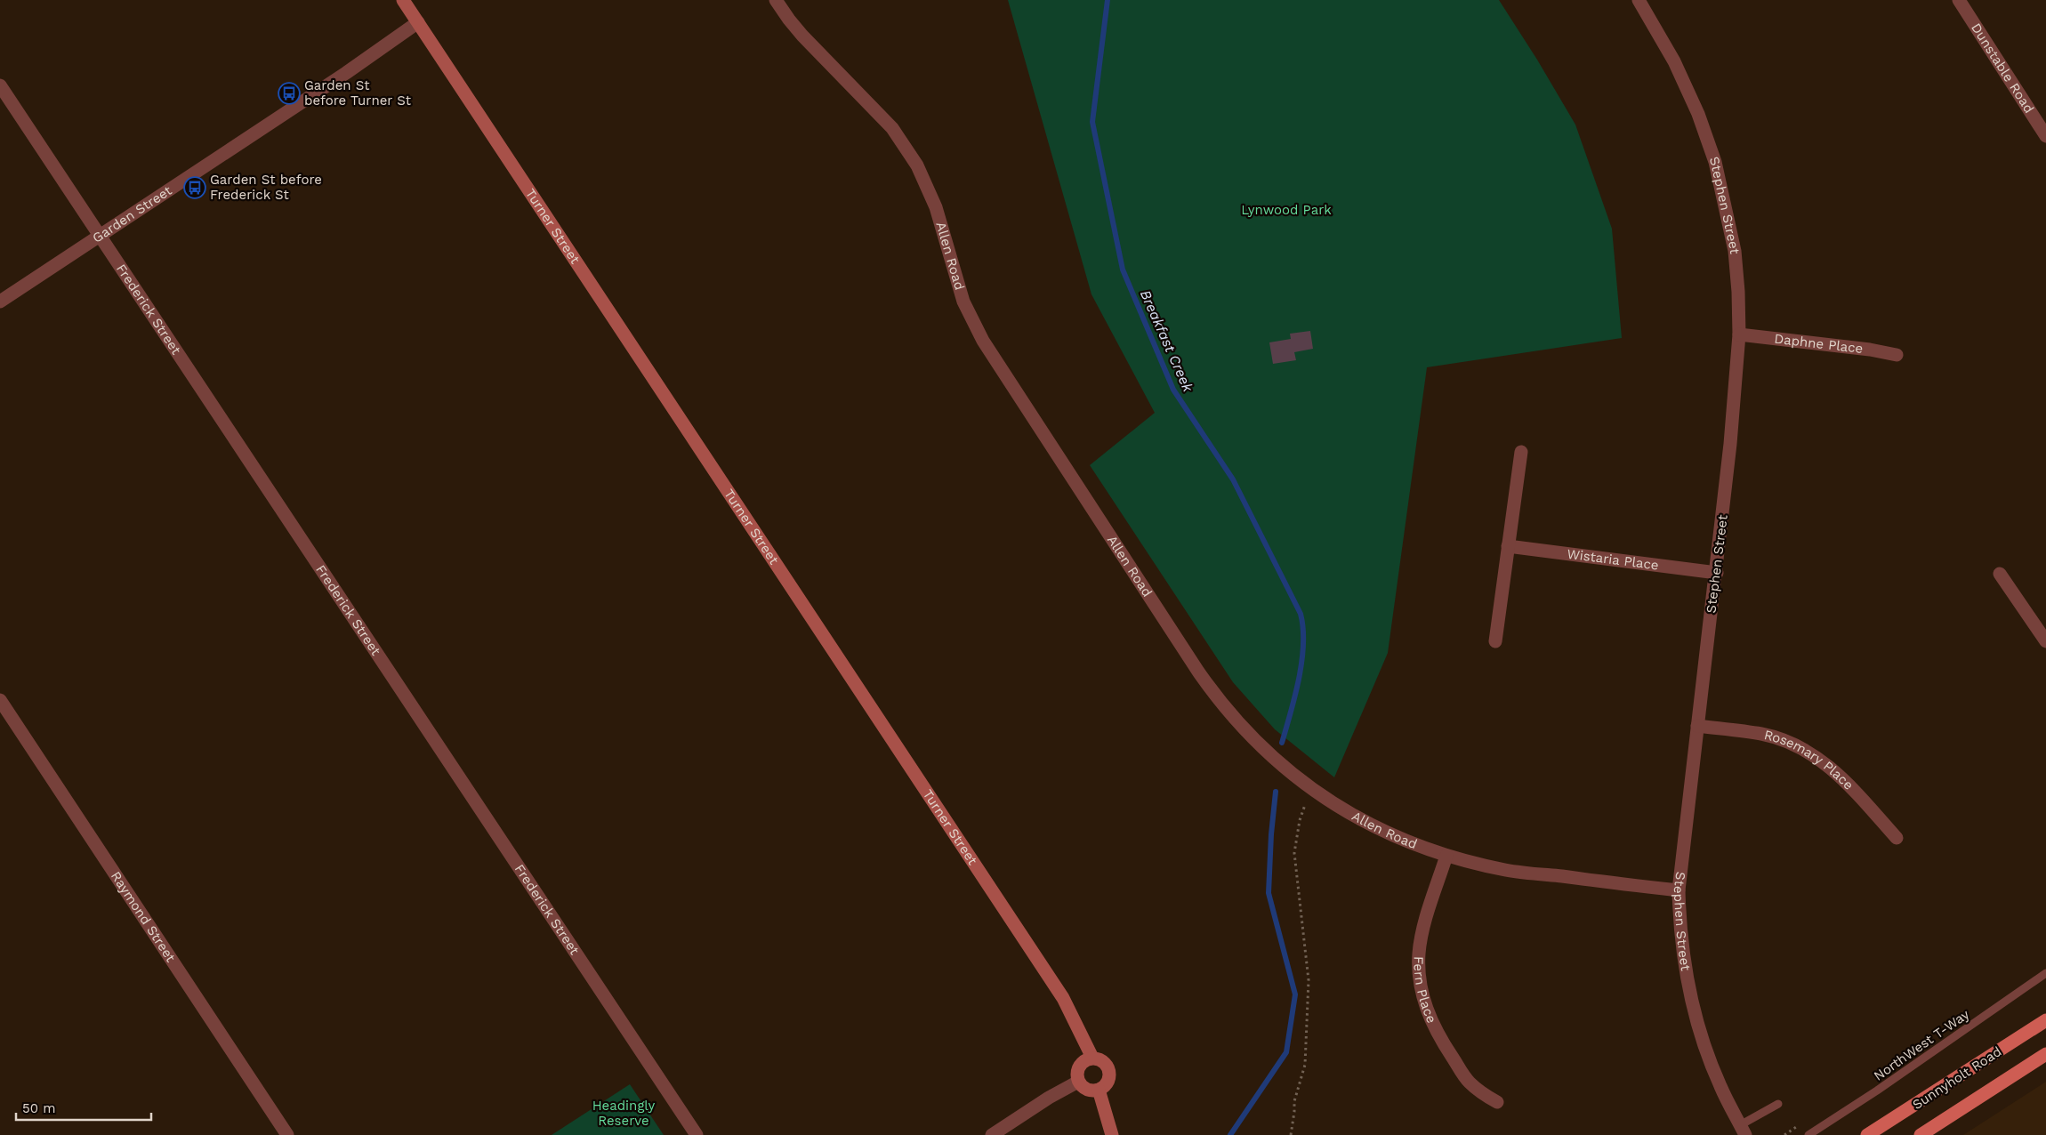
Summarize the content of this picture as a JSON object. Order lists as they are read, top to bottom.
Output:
{
  "streets": {
    "main road": ["Sunnyholt Road"],
    "street": [
      "Dunstable Road",
      "Stephen Street",
      "Garden Street",
      "Turner Street",
      "Allen Road",
      "Frederick Street",
      "Daphne Place",
      "Wistaria Place",
      "Rosemary Place",
      "Raymond Street",
      "Fern Place"
    ],
    "lane": ["NorthWest T-Way"]
  },
  "crossings": [
    ["Stephen Street", "Allen Road"],
    ["Stephen Street", "Daphne Place"],
    ["Stephen Street", "Wistaria Place"],
    ["Stephen Street", "Rosemary Place"],
    ["Garden Street", "Turner Street"],
    ["Garden Street", "Frederick Street"],
    ["Allen Road", "Fern Place"]
  ],
  "water": ["Breakfast Creek"],
  "parks": ["Lynwood Park", "Headingly Reserve"],
  "places": {
    "bus stop": ["Garden St before Turner St", "Garden St before Frederick St"]
  },
  "scale_bar": "50 m"
}
